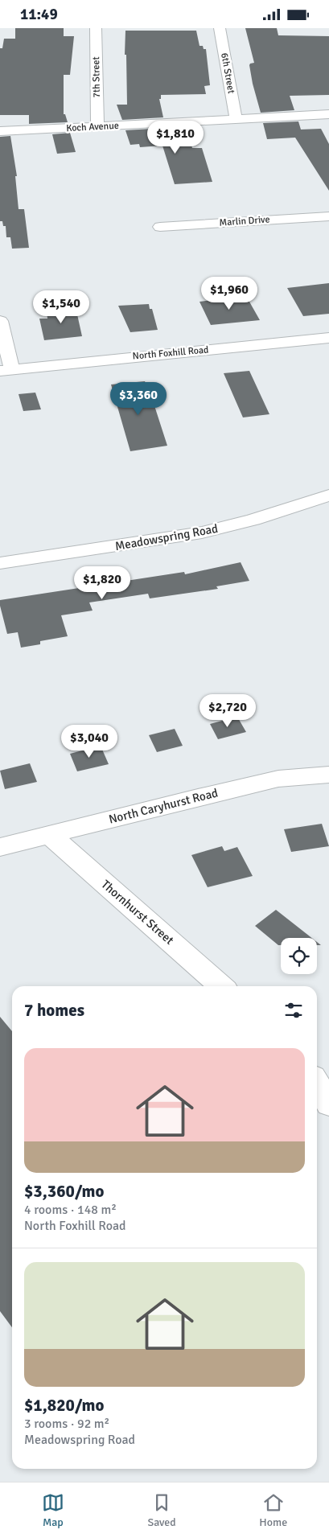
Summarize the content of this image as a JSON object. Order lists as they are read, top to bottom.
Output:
{
  "streets": {
    "street": [
      "6th Street",
      "7th Street",
      "Koch Avenue",
      "Marlin Drive",
      "North Foxhill Road",
      "Meadowspring Road",
      "North Caryhurst Road",
      "Thornhurst Street"
    ]
  },
  "crossings": [
    ["6th Street", "Koch Avenue"],
    ["7th Street", "Koch Avenue"],
    ["North Caryhurst Road", "Thornhurst Street"]
  ],
  "page": {
    "status": "11:49",
    "price": [
      "$1,810",
      "$1,960",
      "$1,540",
      "$3,360",
      "$1,820",
      "$2,720",
      "$3,040"
    ],
    "heading": "7 homes",
    "list": [
      {
        "name": "$3,360/mo",
        "note": "4 rooms · 148 m² · North Foxhill Road"
      },
      {
        "name": "$1,820/mo",
        "note": "3 rooms · 92 m² · Meadowspring Road"
      }
    ],
    "tabs": ["Map", "Saved", "Home"]
  }
}
